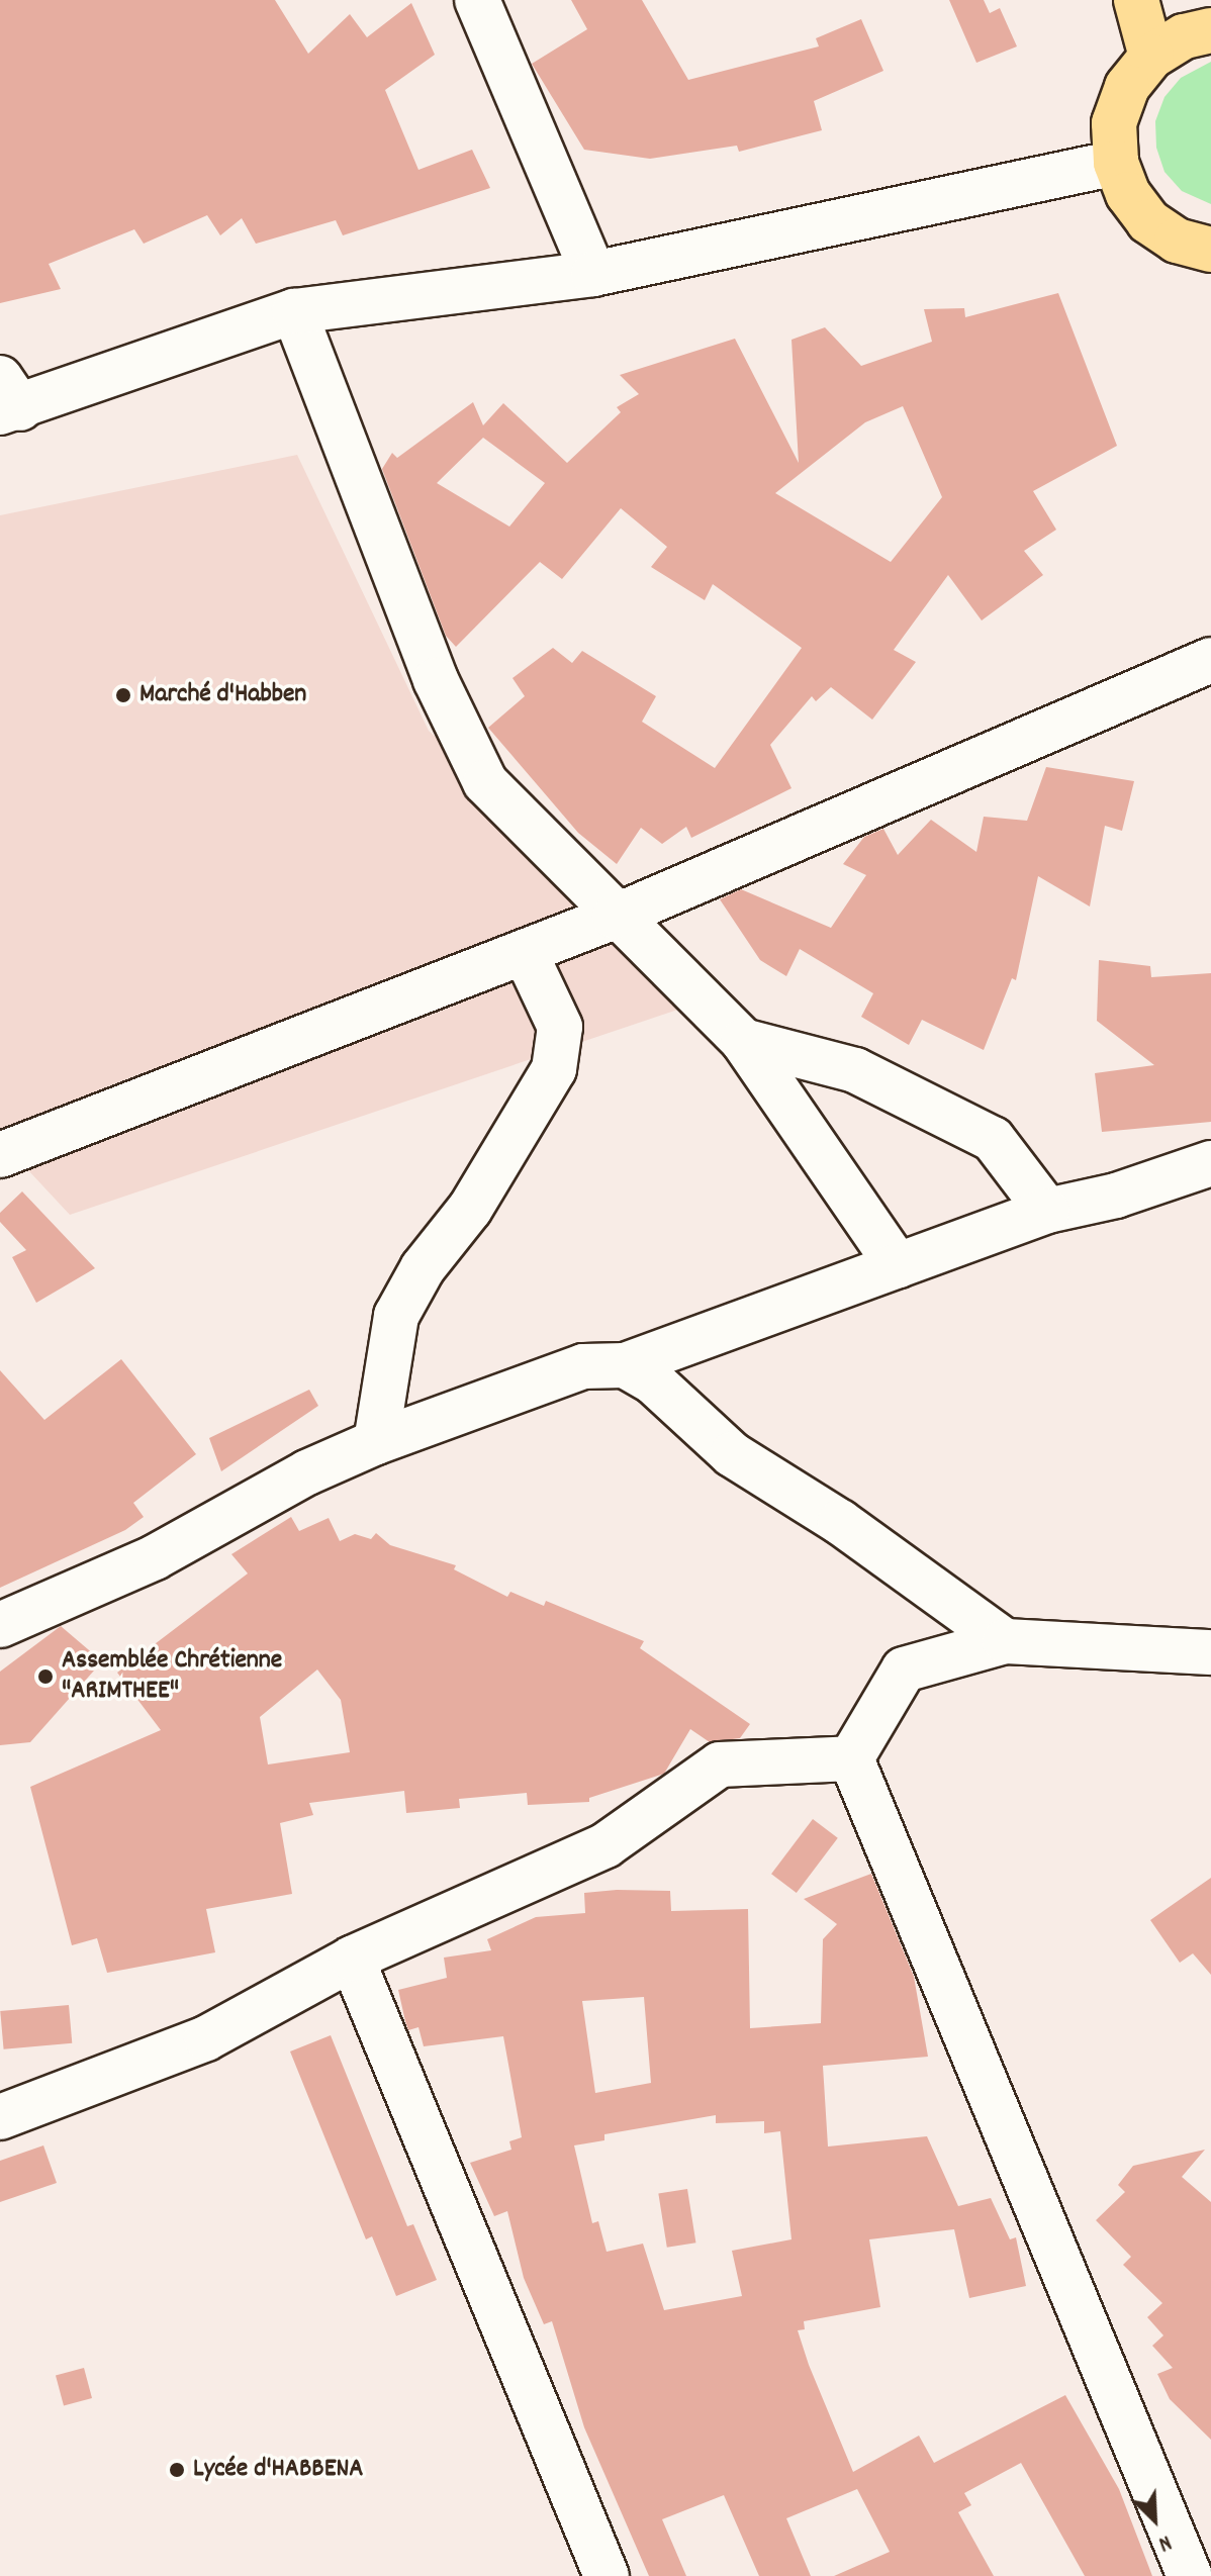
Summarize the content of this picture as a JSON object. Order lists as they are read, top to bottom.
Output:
{
  "places": ["Marché d'Habben", "Assemblée Chrétienne \"ARIMTHEE\"", "Lycée d'HABBENA"],
  "north": "bottom right"
}
